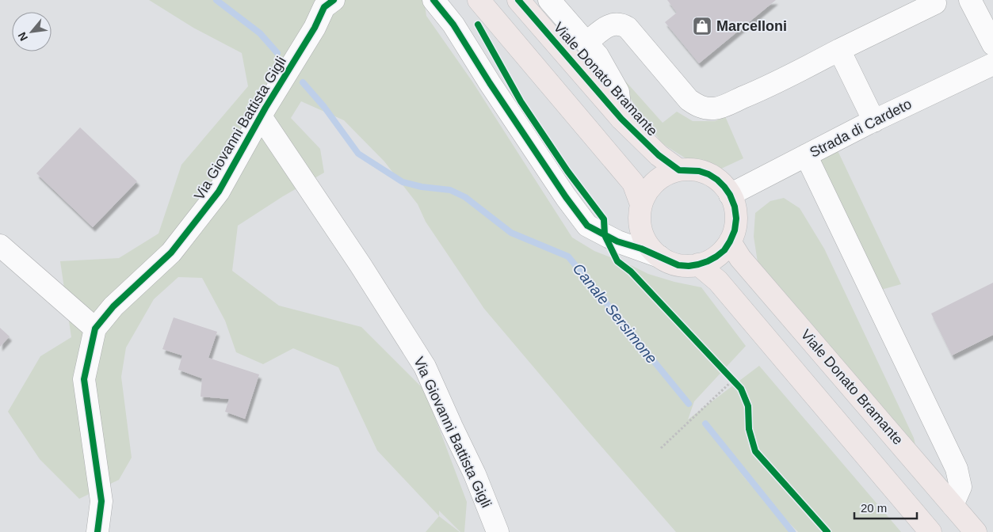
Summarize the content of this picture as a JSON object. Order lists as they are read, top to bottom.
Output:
{
  "streets": {
    "main road": ["Viale Donato Bramante"],
    "street": ["Via Giovanni Battista Gigli", "Strada di Cardeto"]
  },
  "crossings": [
    ["Viale Donato Bramante", "Strada di Cardeto"]
  ],
  "water": ["Canale Sersimone"],
  "places": {
    "shop": ["Marcelloni"]
  },
  "scale_bar": "20 m",
  "north": "bottom left"
}
